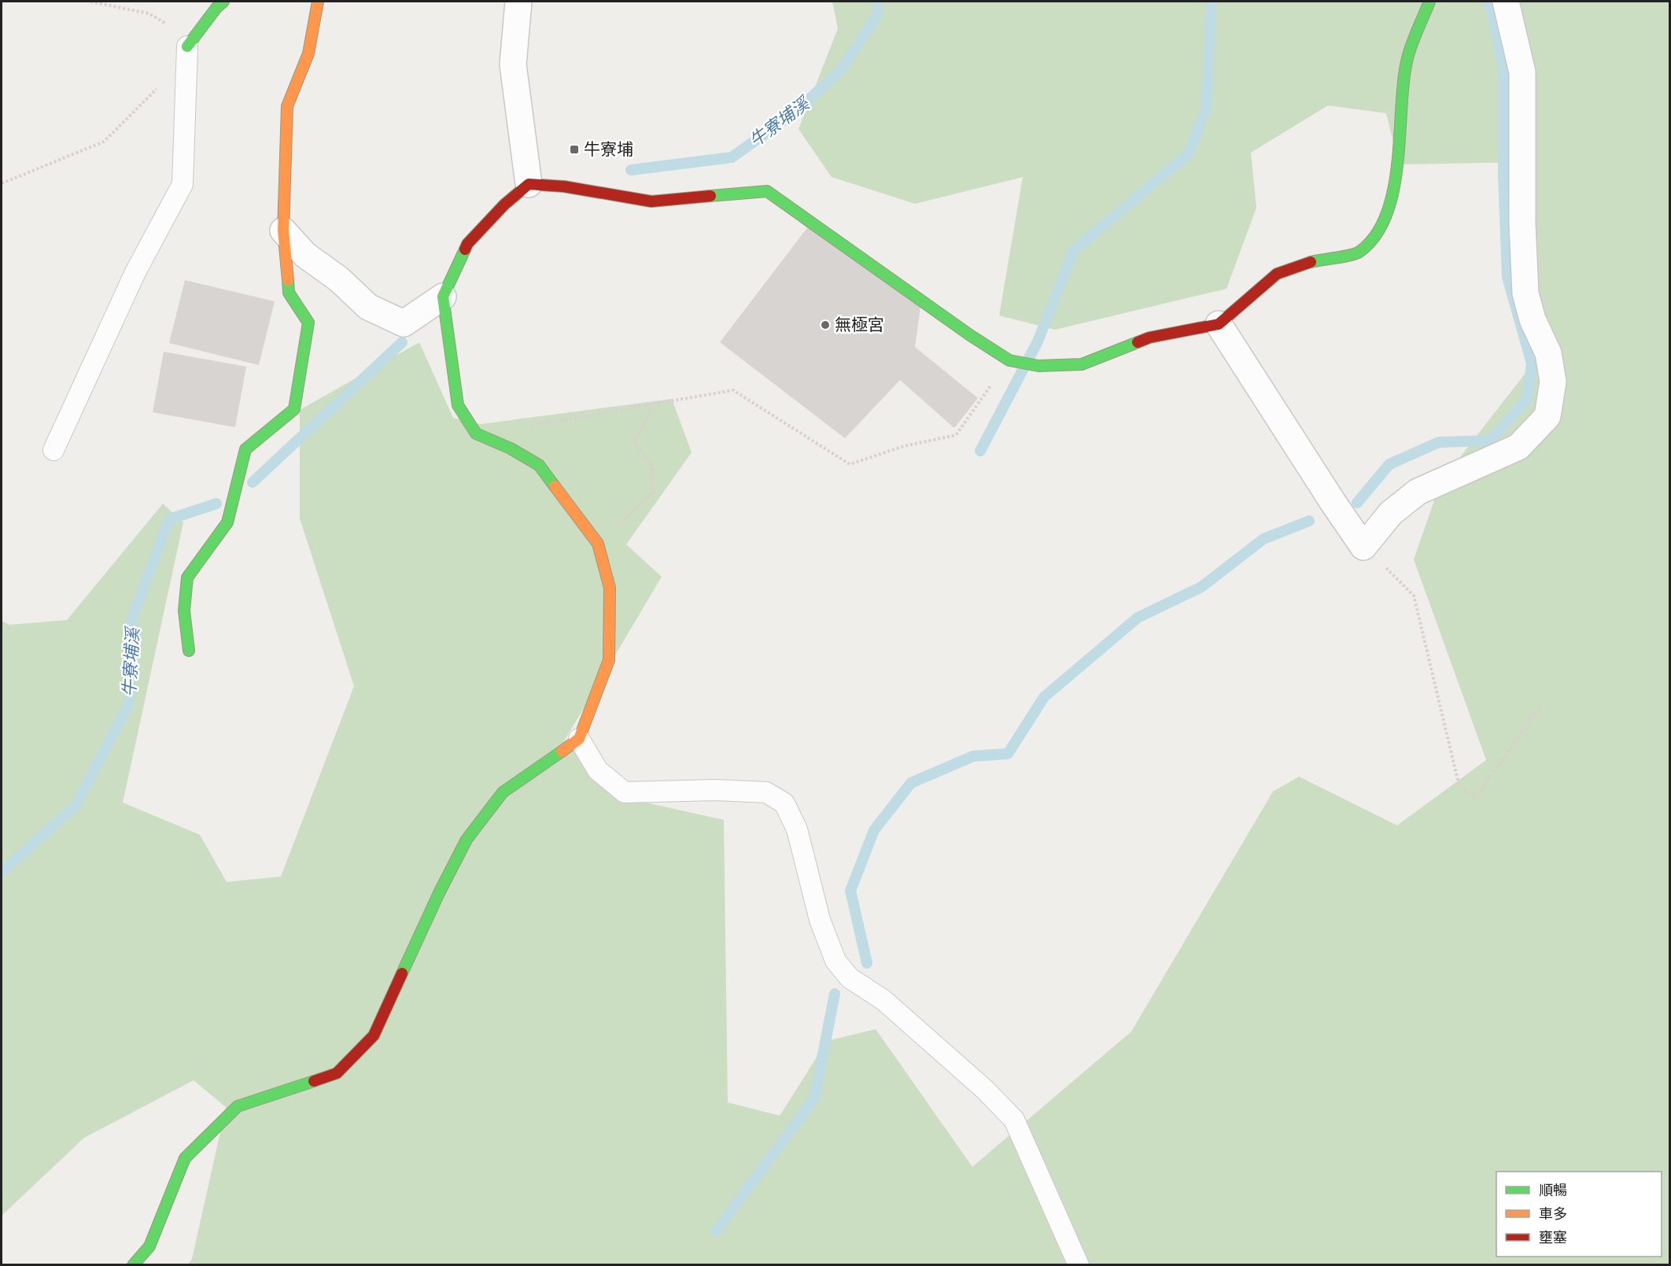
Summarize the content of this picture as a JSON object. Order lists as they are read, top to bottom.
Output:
{
  "water": ["牛寮埔溪"],
  "places": {
    "transit": ["牛寮埔"],
    "other": ["無極宮"]
  },
  "legend": ["順暢", "車多", "壅塞"]
}
